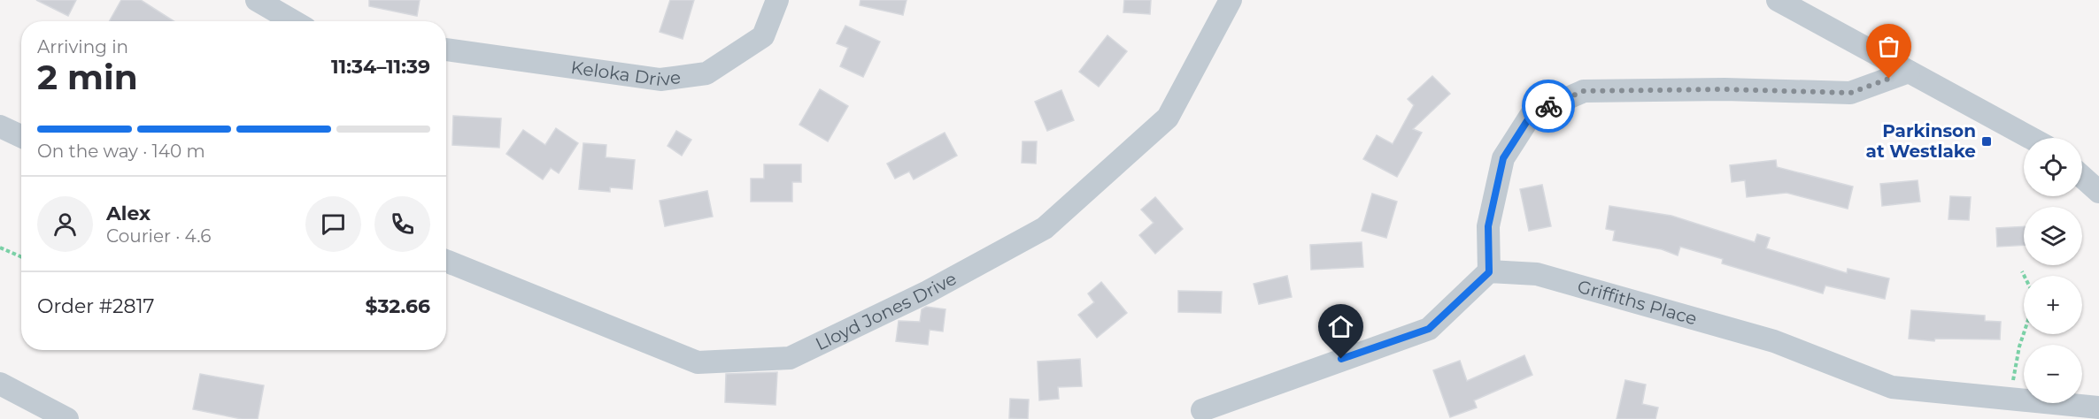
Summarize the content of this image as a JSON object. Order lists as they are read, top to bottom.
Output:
{
  "streets": {
    "street": ["Keloka Drive", "Griffiths Place", "Lloyd Jones Drive"]
  },
  "places": {
    "transit": ["Parkinson at Westlake"]
  },
  "page": {
    "heading": ["2 min", "Arriving in", "11:34–11:39"],
    "panel": [
      "Alex",
      "Courier · 4.6",
      "Order #2817",
      "$32.66"
    ],
    "bar": "On the way · 140 m",
    "map_buttons": ["+", "−"]
  }
}
